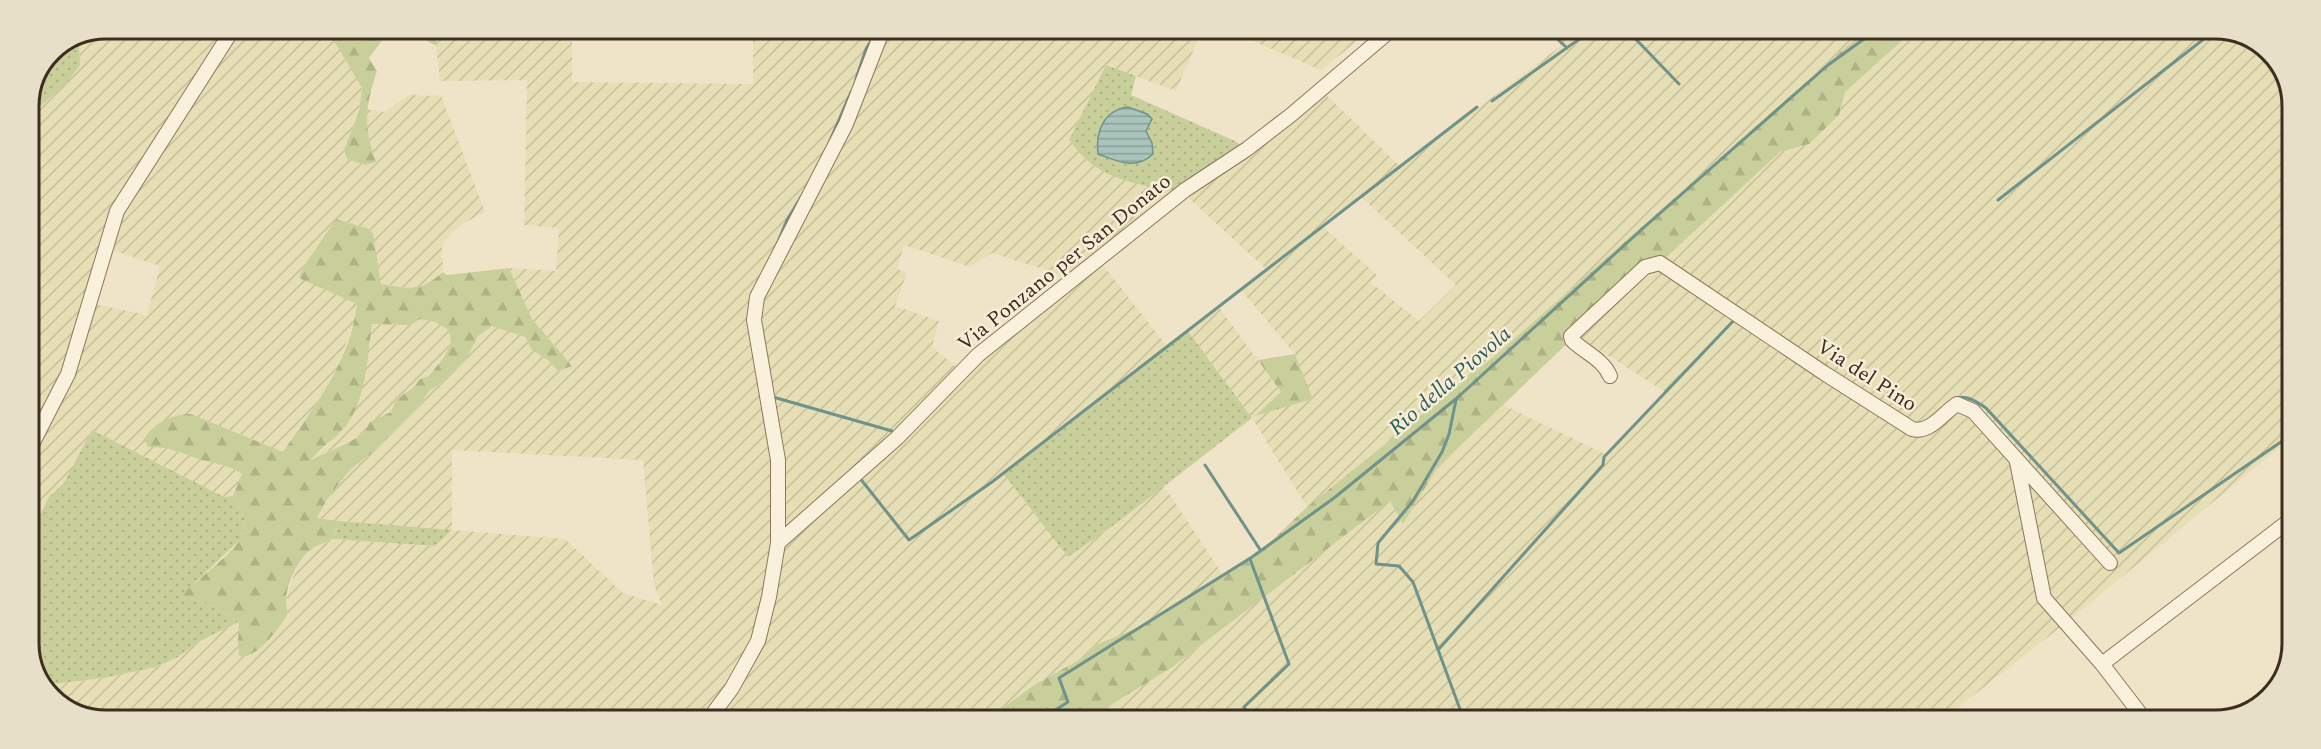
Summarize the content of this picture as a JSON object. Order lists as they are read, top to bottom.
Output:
{
  "streets": {
    "street": ["Via Ponzano per San Donato", "Via del Pino"]
  },
  "water": ["Rio della Piovola"]
}
